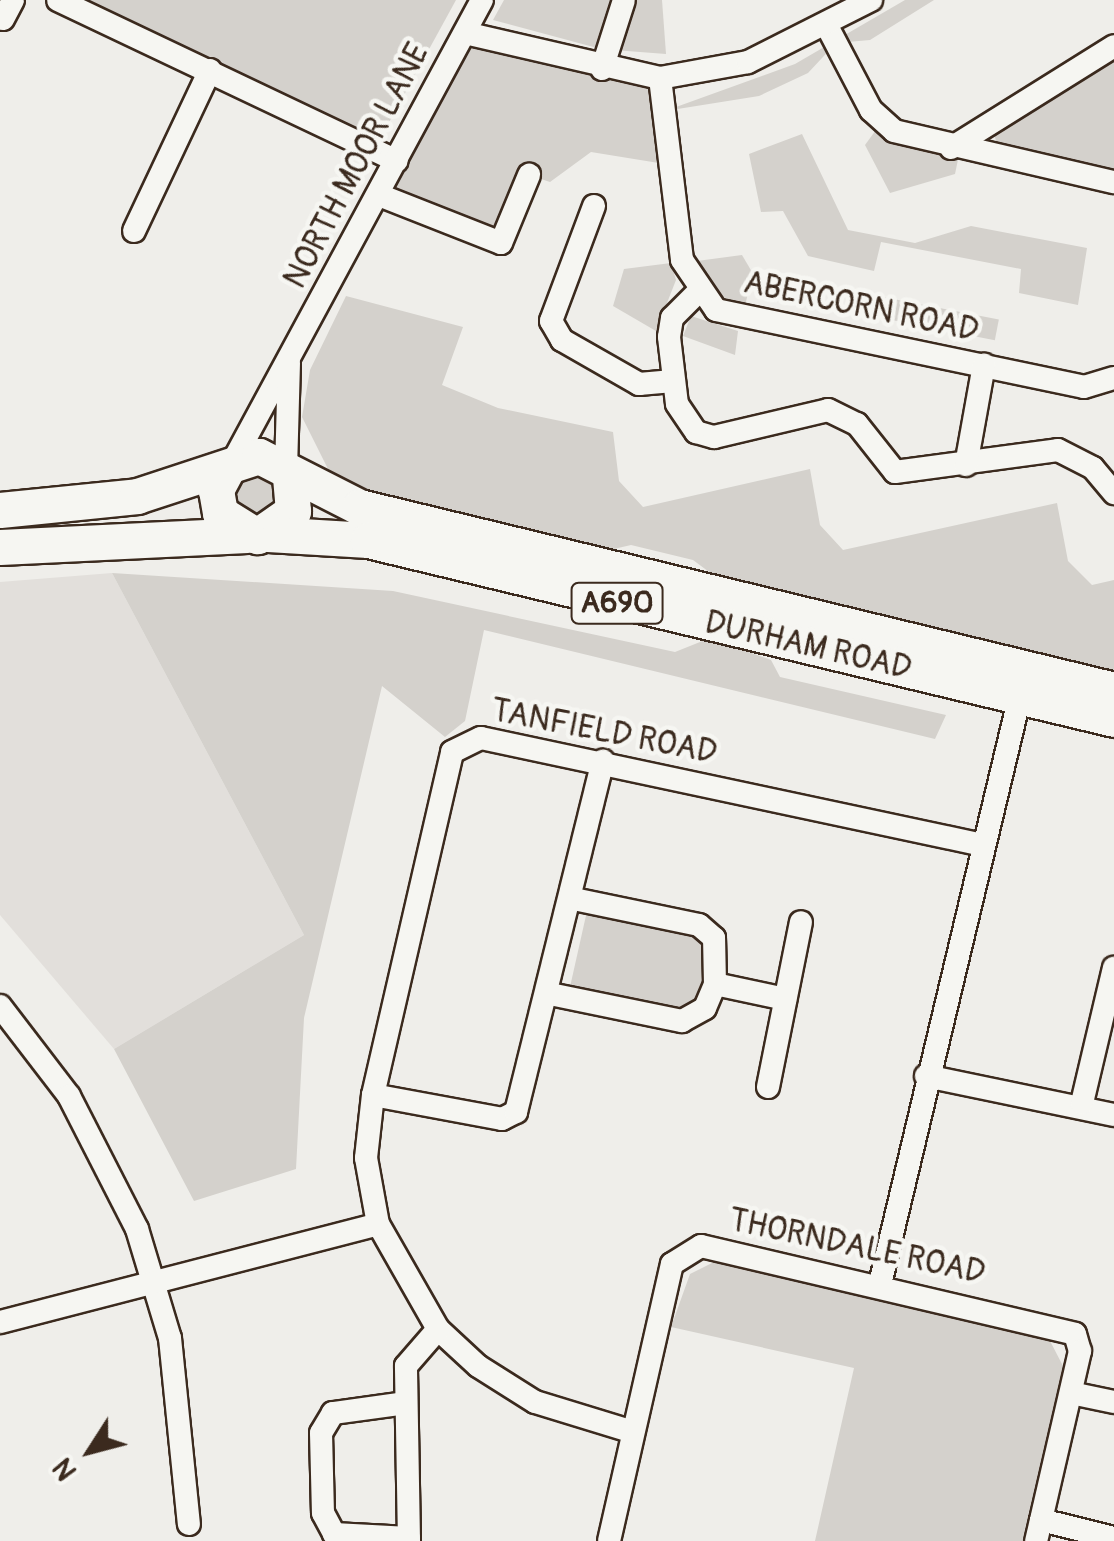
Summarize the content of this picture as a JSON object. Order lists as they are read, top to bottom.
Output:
{
  "streets": {
    "highway": ["A690", "DURHAM ROAD"],
    "street": [
      "NORTH MOOR LANE",
      "ABERCORN ROAD",
      "TANFIELD ROAD",
      "THORNDALE ROAD"
    ]
  },
  "crossings": [
    ["NORTH MOOR LANE", "DURHAM ROAD"]
  ],
  "north": "bottom left"
}
